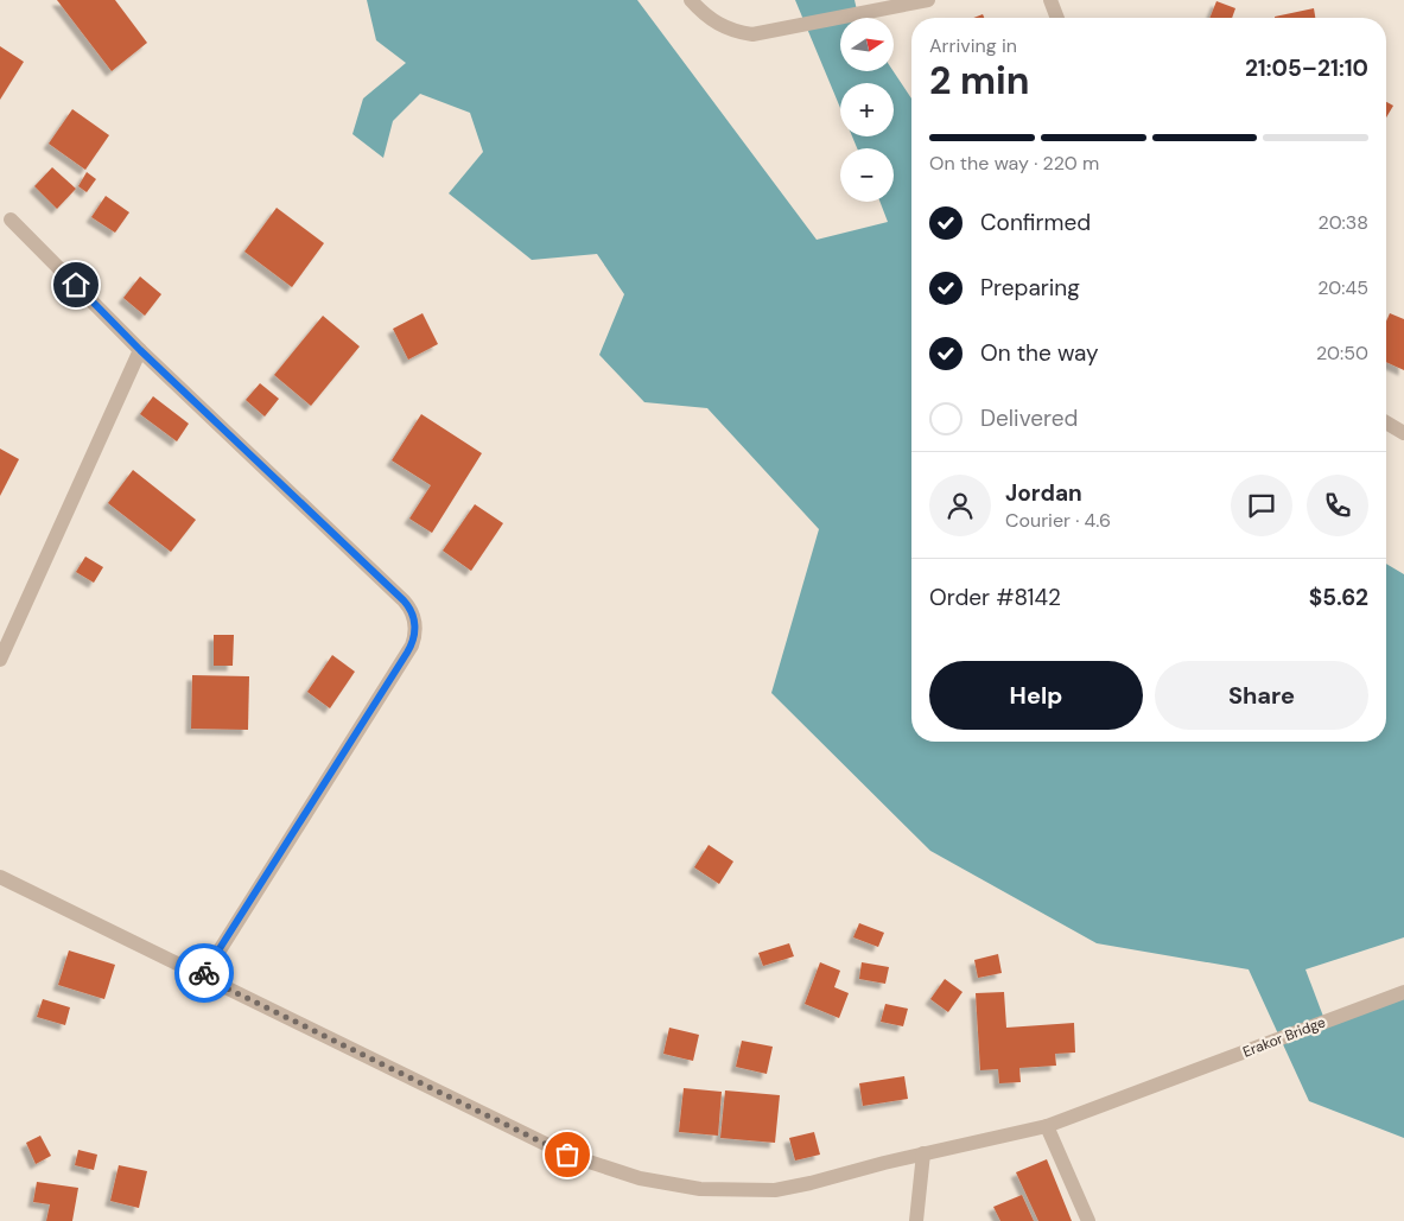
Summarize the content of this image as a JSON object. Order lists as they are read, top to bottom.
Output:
{
  "streets": {
    "street": ["Erakor Bridge"]
  },
  "north": "right",
  "page": {
    "map_buttons": ["+", "−"],
    "heading": ["2 min", "Arriving in", "21:05–21:10"],
    "panel": [
      "Jordan",
      "Courier · 4.6",
      "Order #8142",
      "$5.62"
    ],
    "bar": "On the way · 220 m",
    "list": [
      ["Confirmed", "20:38"],
      ["Preparing", "20:45"],
      ["On the way", "20:50"],
      "Delivered"
    ],
    "buttons": ["Help", "Share"]
  }
}
